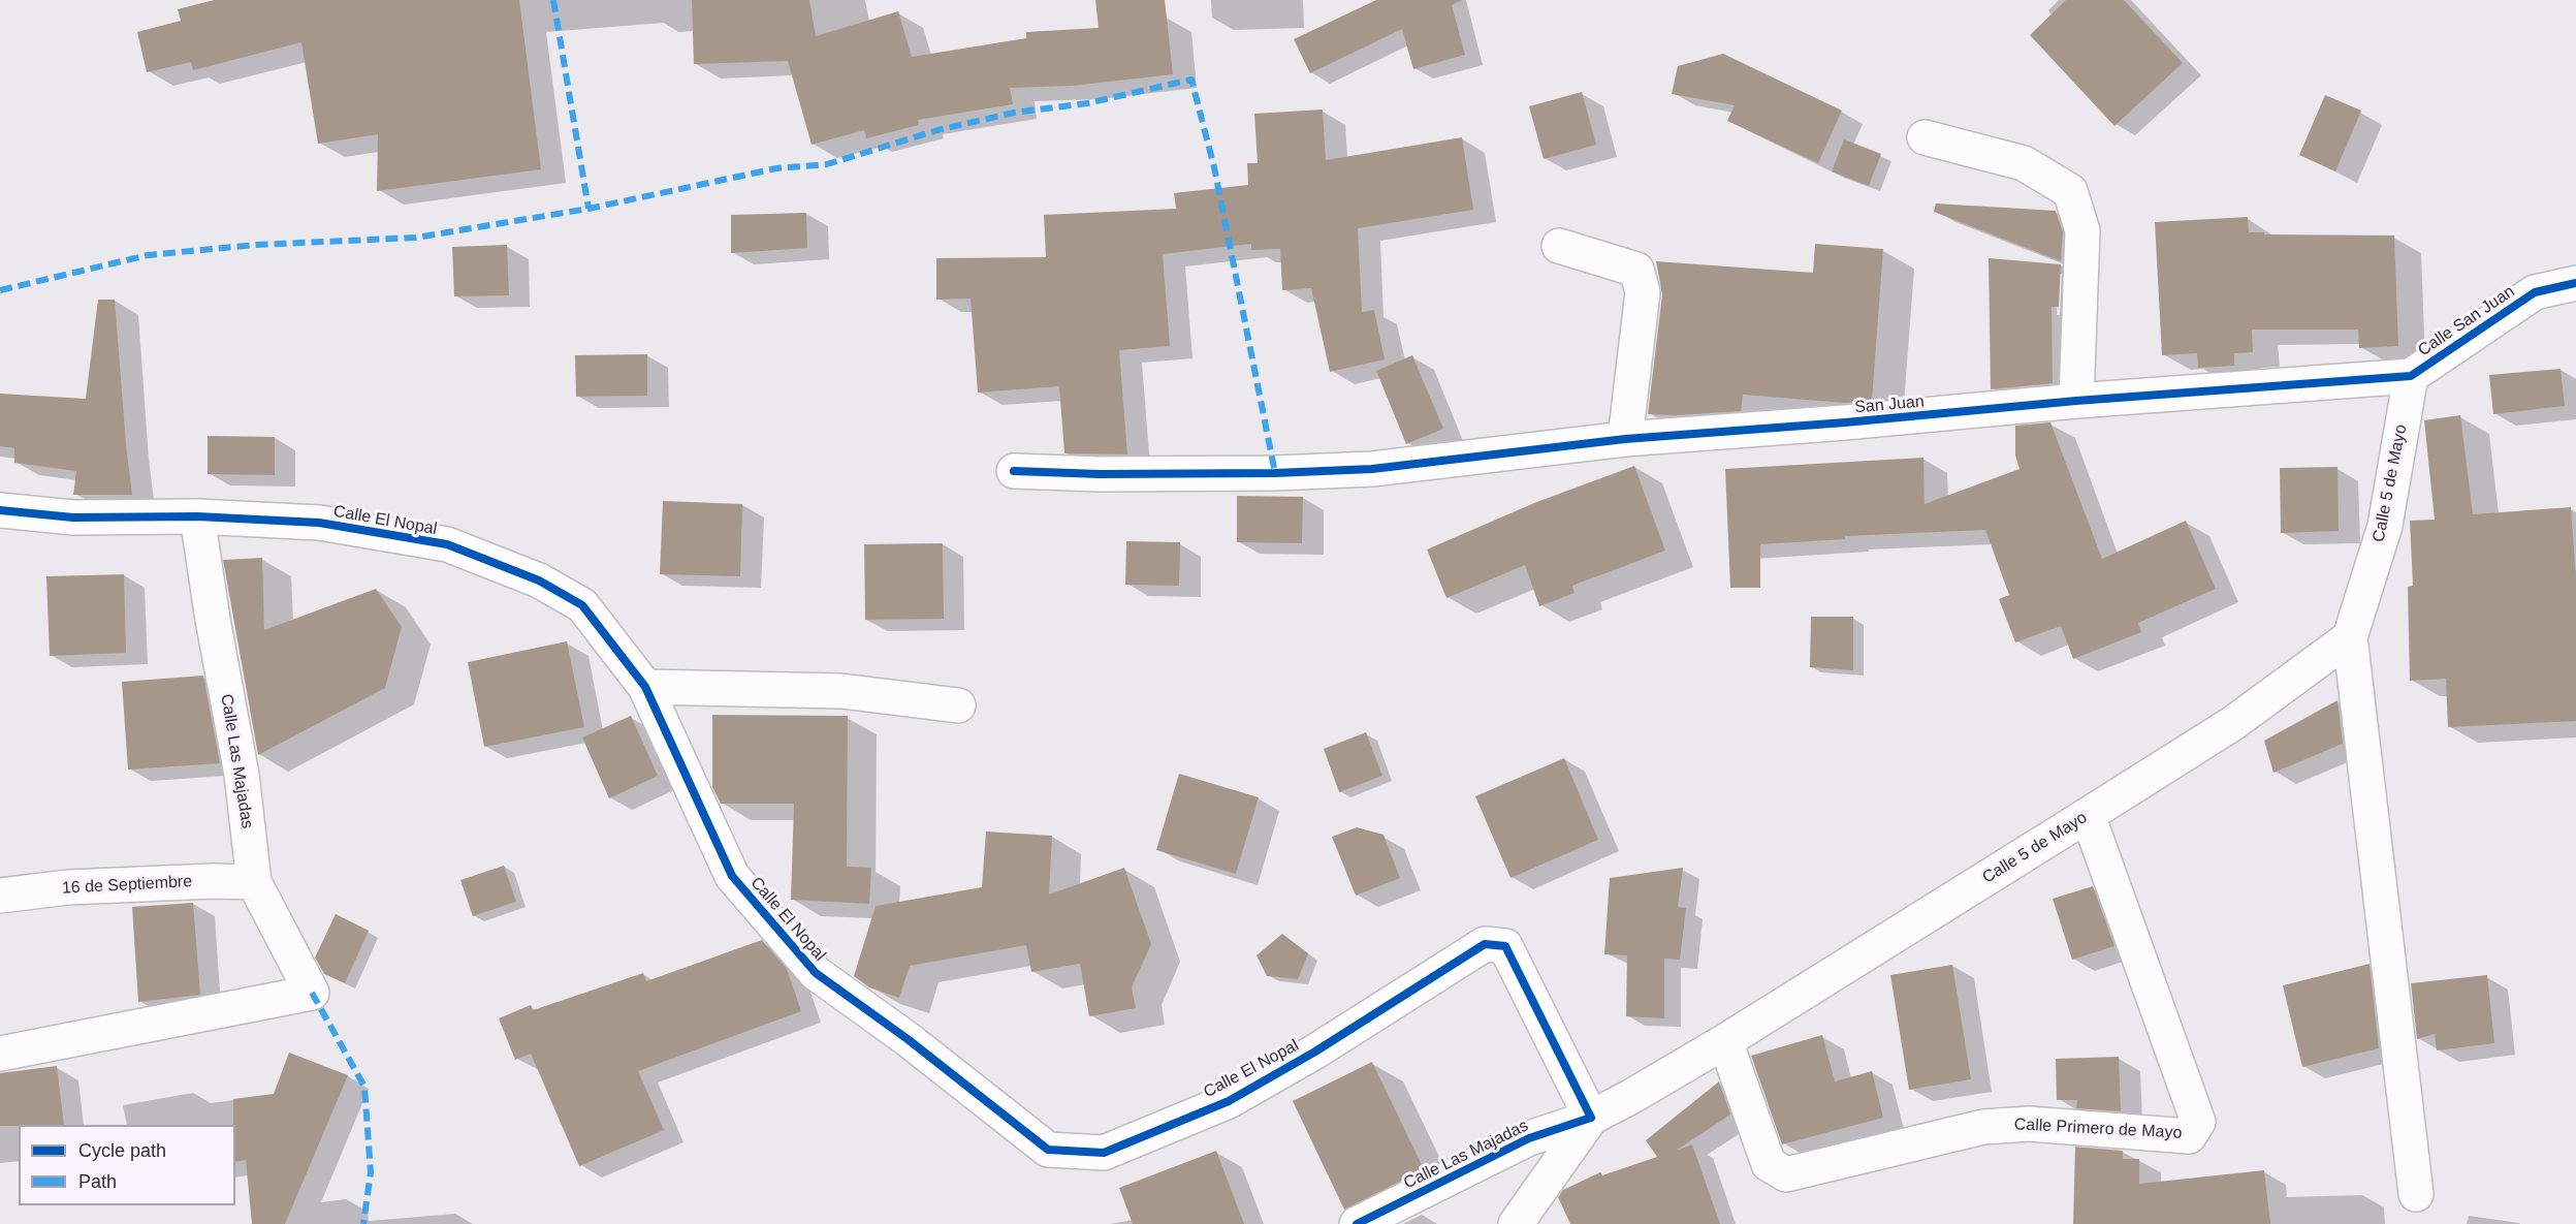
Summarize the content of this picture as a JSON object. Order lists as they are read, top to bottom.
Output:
{
  "streets": {
    "street": [
      "Calle San Juan",
      "San Juan",
      "Calle 5 de Mayo",
      "Calle El Nopal",
      "Calle Las Majadas",
      "16 de Septiembre",
      "Calle Primero de Mayo"
    ]
  },
  "crossings": [
    ["Calle San Juan", "San Juan"],
    ["Calle San Juan", "Calle 5 de Mayo"],
    ["San Juan", "Calle 5 de Mayo"],
    ["Calle 5 de Mayo", "Calle El Nopal"],
    ["Calle 5 de Mayo", "Calle Las Majadas"],
    ["Calle 5 de Mayo", "Calle Primero de Mayo"],
    ["Calle El Nopal", "Calle Las Majadas"],
    ["Calle Las Majadas", "16 de Septiembre"]
  ],
  "legend": ["Cycle path", "Path"]
}
